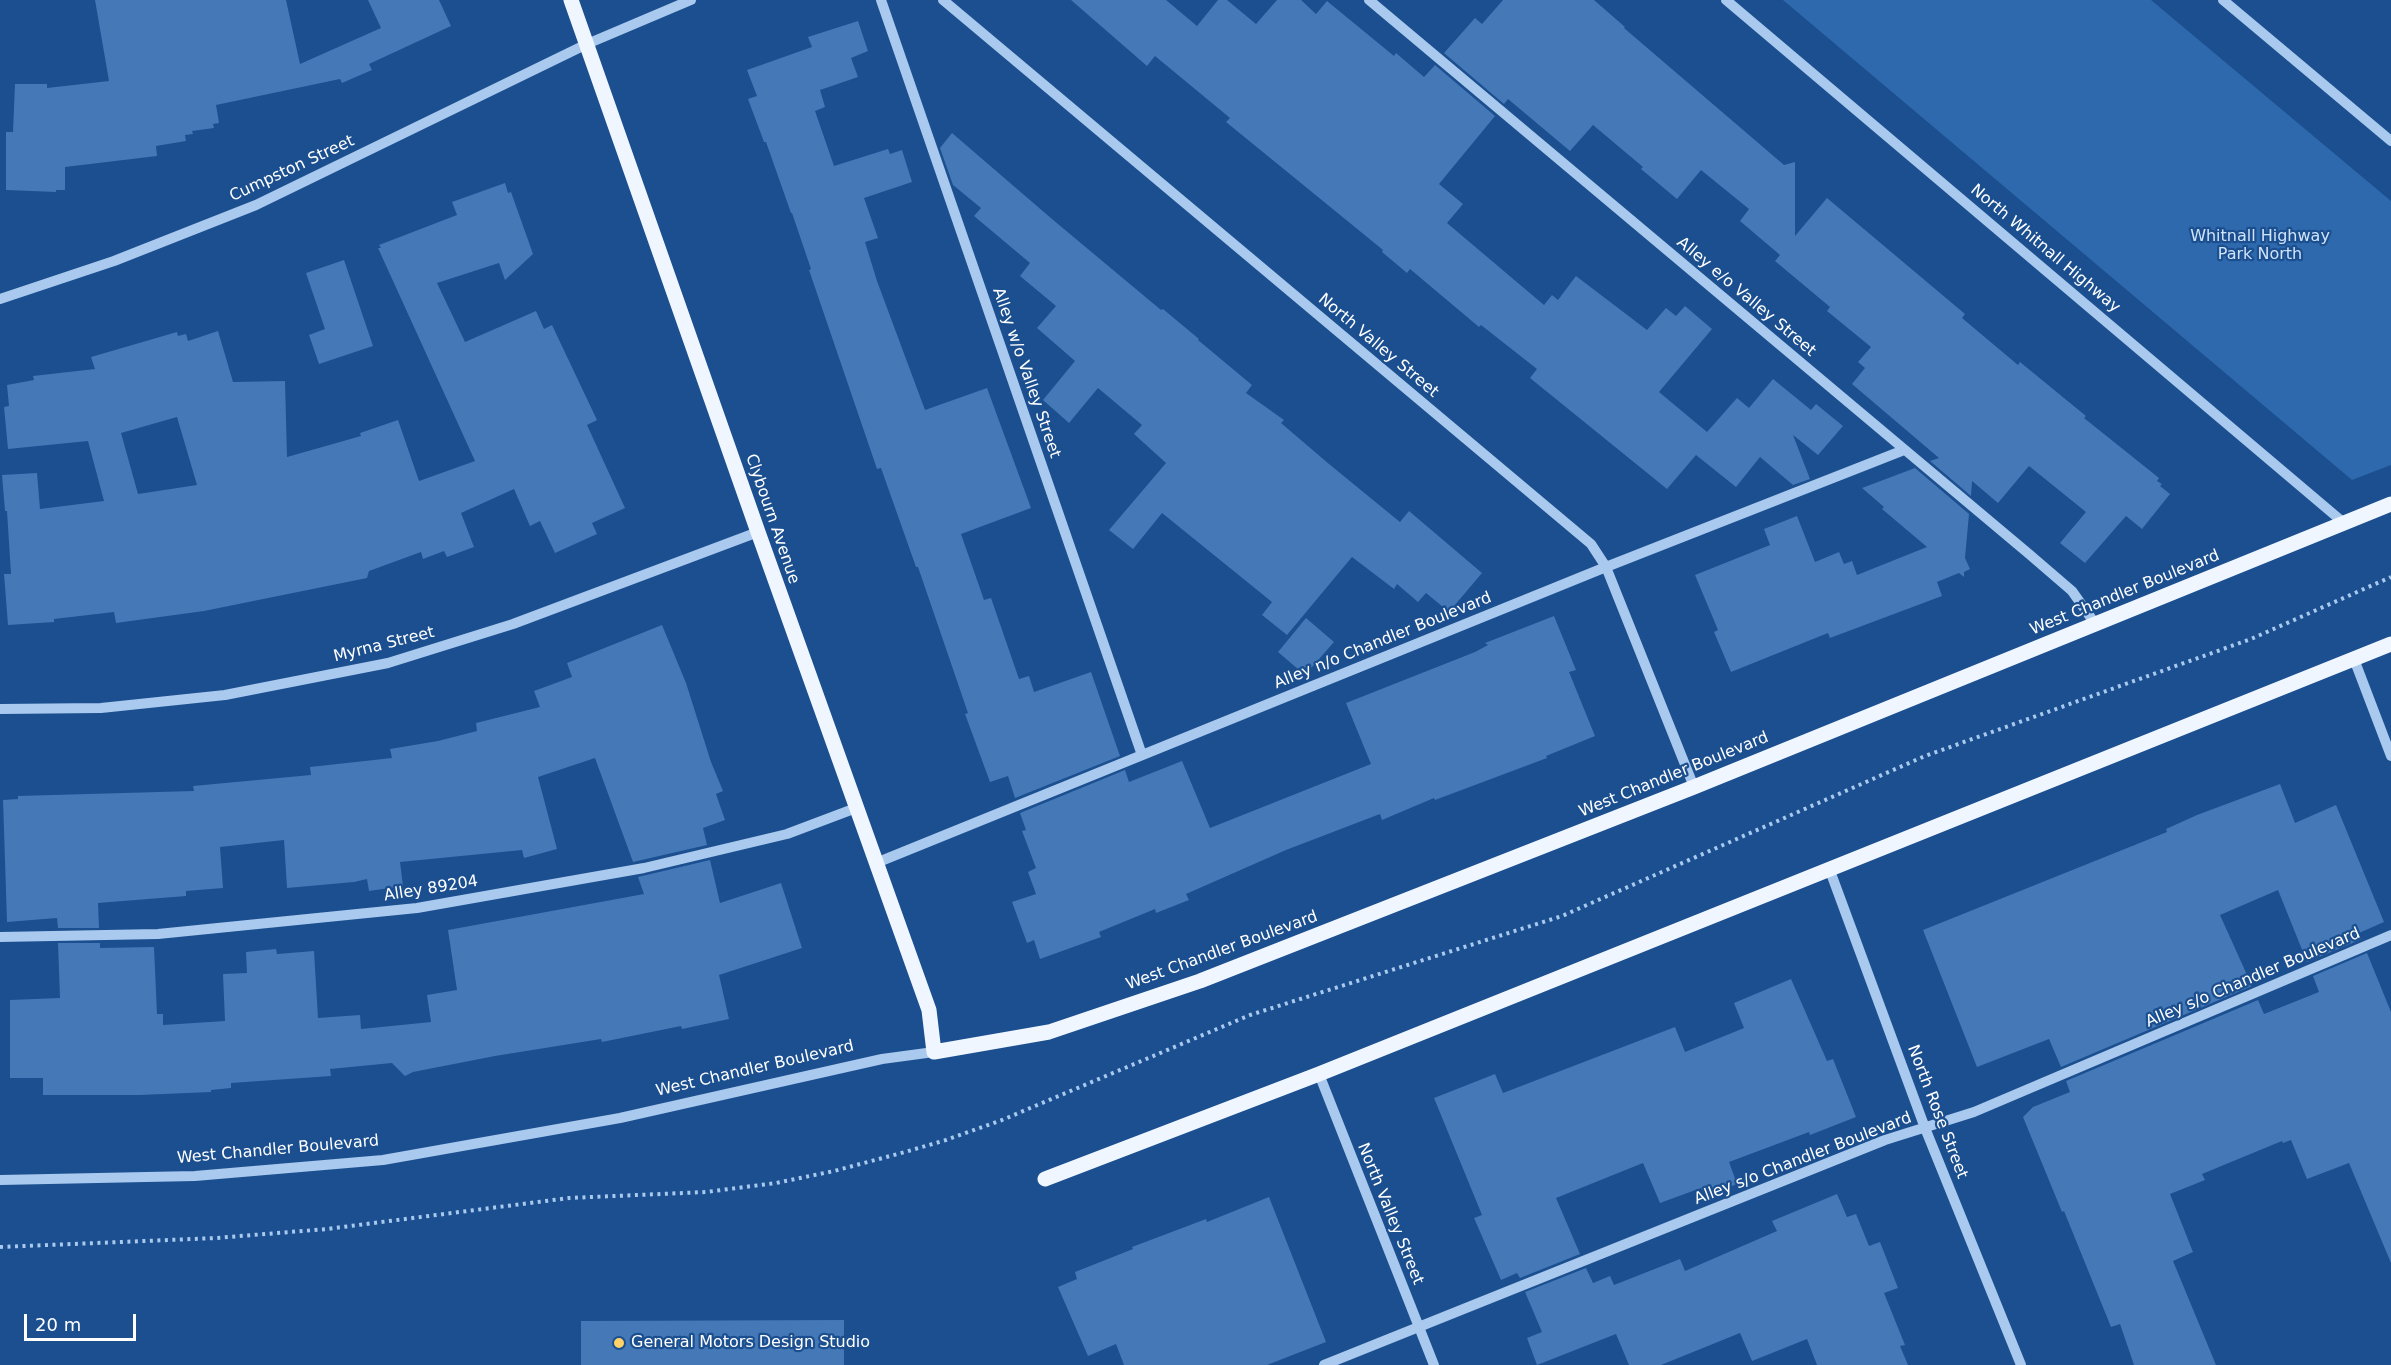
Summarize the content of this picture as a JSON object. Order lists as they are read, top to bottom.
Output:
{
  "streets": {
    "main road": ["Clybourn Avenue", "West Chandler Boulevard"],
    "street": [
      "Cumpston Street",
      "North Whitnall Highway",
      "Alley e/o Valley Street",
      "North Valley Street",
      "Alley w/o Valley Street",
      "Alley n/o Chandler Boulevard",
      "Myrna Street",
      "Alley 89204",
      "Alley s/o Chandler Boulevard",
      "North Rose Street"
    ]
  },
  "crossings": [
    ["Cumpston Street", "Clybourn Avenue"],
    ["North Whitnall Highway", "West Chandler Boulevard"],
    ["Alley e/o Valley Street", "West Chandler Boulevard"],
    ["Alley e/o Valley Street", "Alley n/o Chandler Boulevard"],
    ["North Valley Street", "West Chandler Boulevard"],
    ["North Valley Street", "Alley n/o Chandler Boulevard"],
    ["North Valley Street", "Alley s/o Chandler Boulevard"],
    ["Alley w/o Valley Street", "Alley n/o Chandler Boulevard"],
    ["Clybourn Avenue", "West Chandler Boulevard"],
    ["Clybourn Avenue", "Alley n/o Chandler Boulevard"],
    ["Clybourn Avenue", "Myrna Street"],
    ["Clybourn Avenue", "Alley 89204"],
    ["Alley s/o Chandler Boulevard", "North Rose Street"]
  ],
  "parks": ["Whitnall Highway Park North"],
  "places": ["General Motors Design Studio"],
  "scale_bar": "20 m"
}
